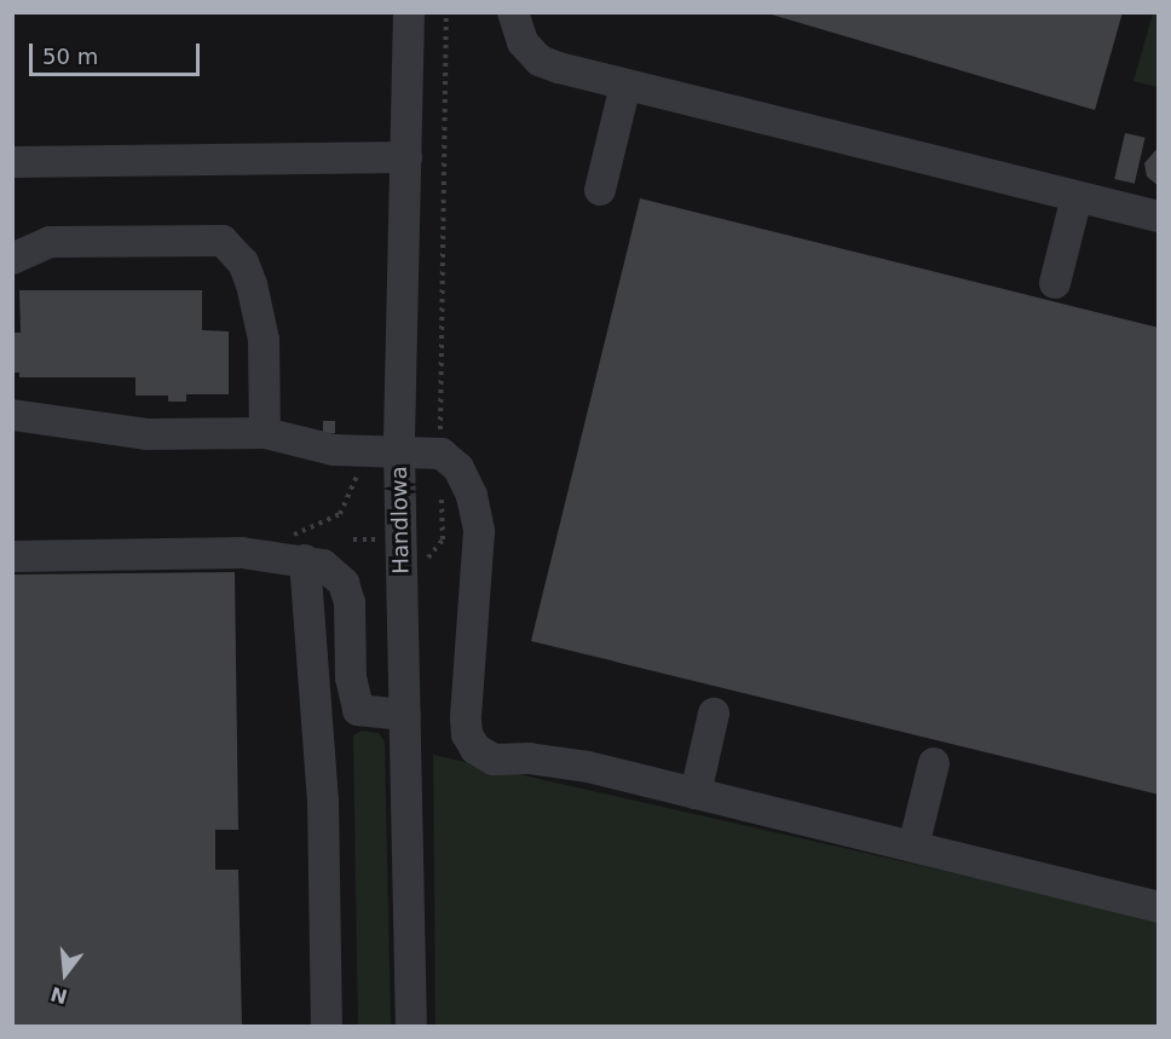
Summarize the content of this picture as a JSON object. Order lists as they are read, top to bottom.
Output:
{
  "streets": {
    "street": ["Handlowa"]
  },
  "scale_bar": "50 m",
  "north": "bottom"
}
